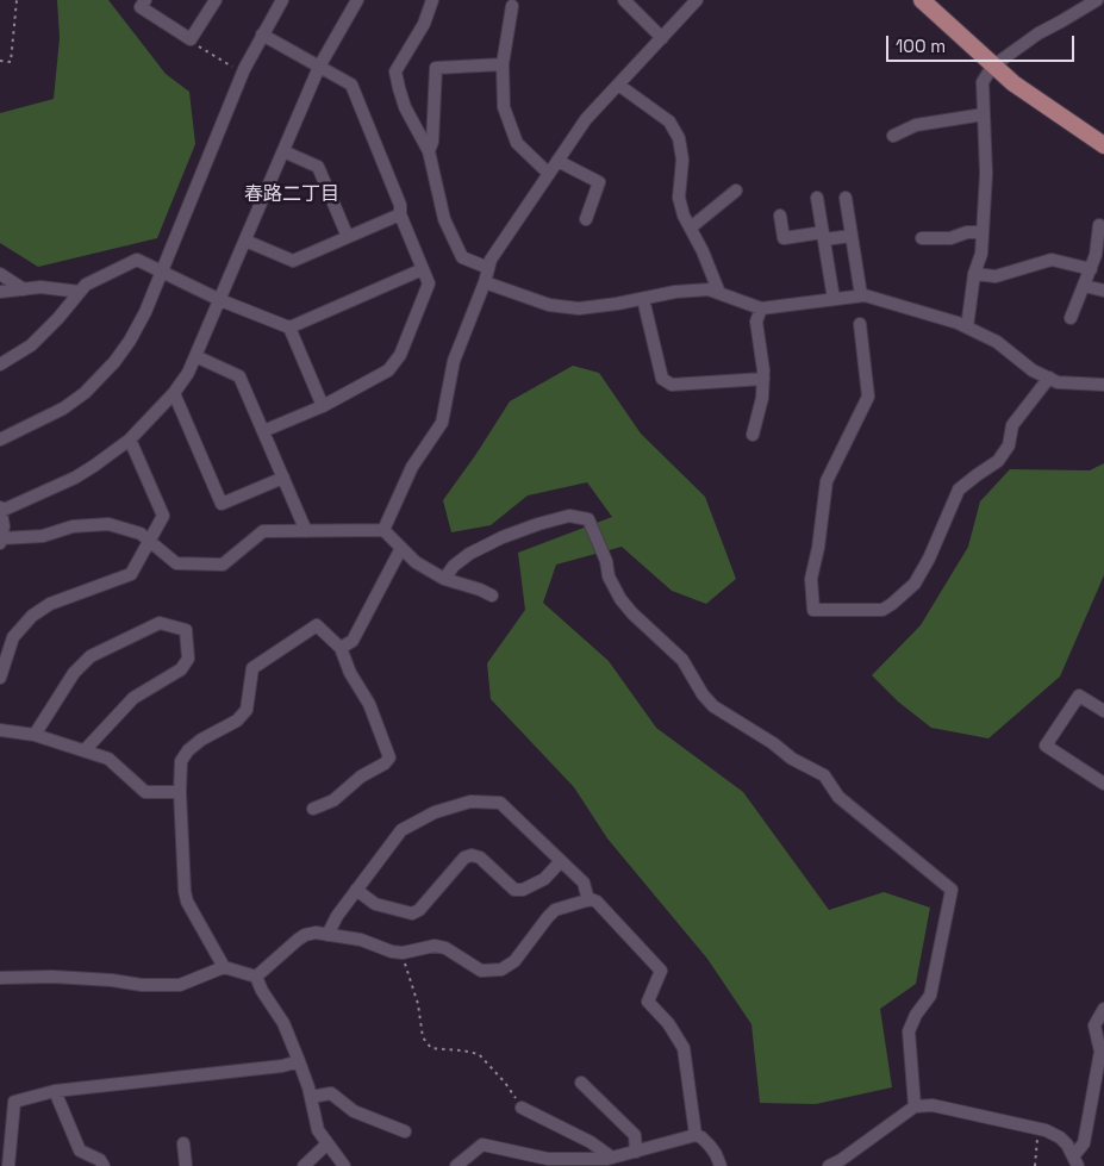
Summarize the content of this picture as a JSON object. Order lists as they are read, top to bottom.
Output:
{
  "districts": ["春路二丁目"],
  "scale_bar": "100 m"
}
